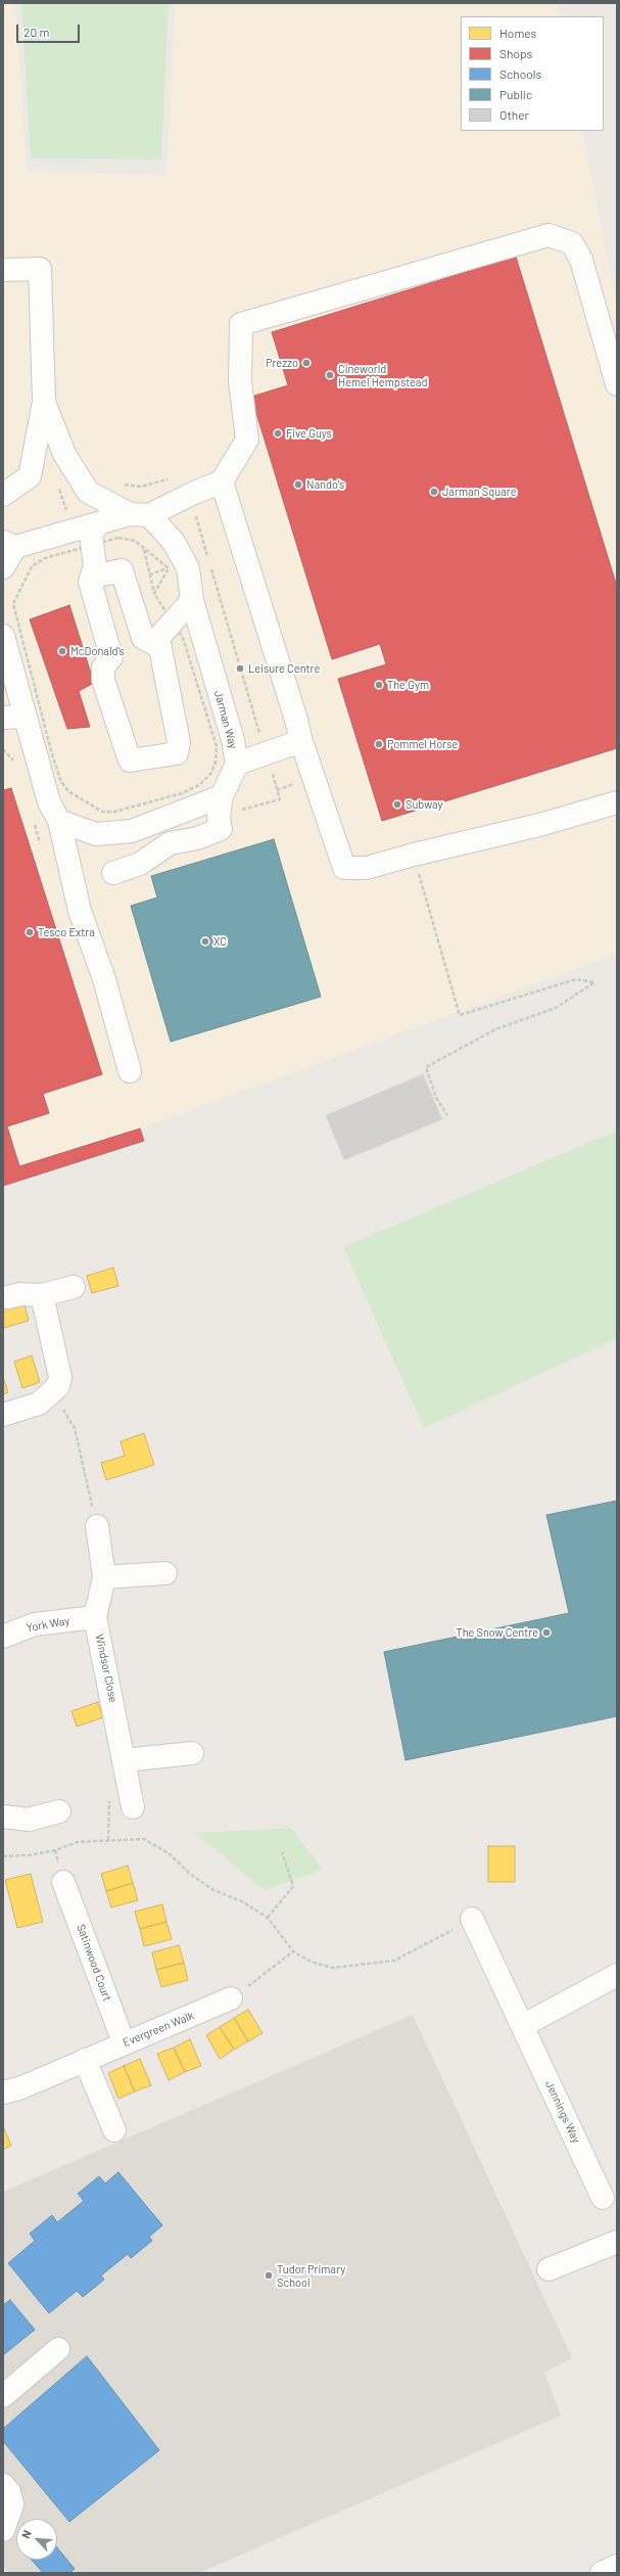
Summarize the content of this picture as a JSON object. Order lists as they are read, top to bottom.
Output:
{
  "streets": {
    "street": [
      "Jarman Way",
      "York Way",
      "Windsor Close",
      "Satinwood Court",
      "Evergreen Walk",
      "Jennings Way"
    ]
  },
  "crossings": [
    ["York Way", "Windsor Close"],
    ["Satinwood Court", "Evergreen Walk"]
  ],
  "places": [
    "Prezzo",
    "Cineworld Hemel Hempstead",
    "Five Guys",
    "Nando's",
    "Jarman Square",
    "McDonald's",
    "Leisure Centre",
    "The Gym",
    "Pommel Horse",
    "Subway",
    "Tesco Extra",
    "XC",
    "The Snow Centre",
    "Tudor Primary School"
  ],
  "legend": [
    "Homes",
    "Shops",
    "Schools",
    "Public",
    "Other"
  ],
  "scale_bar": "20 m",
  "north": "top left"
}
